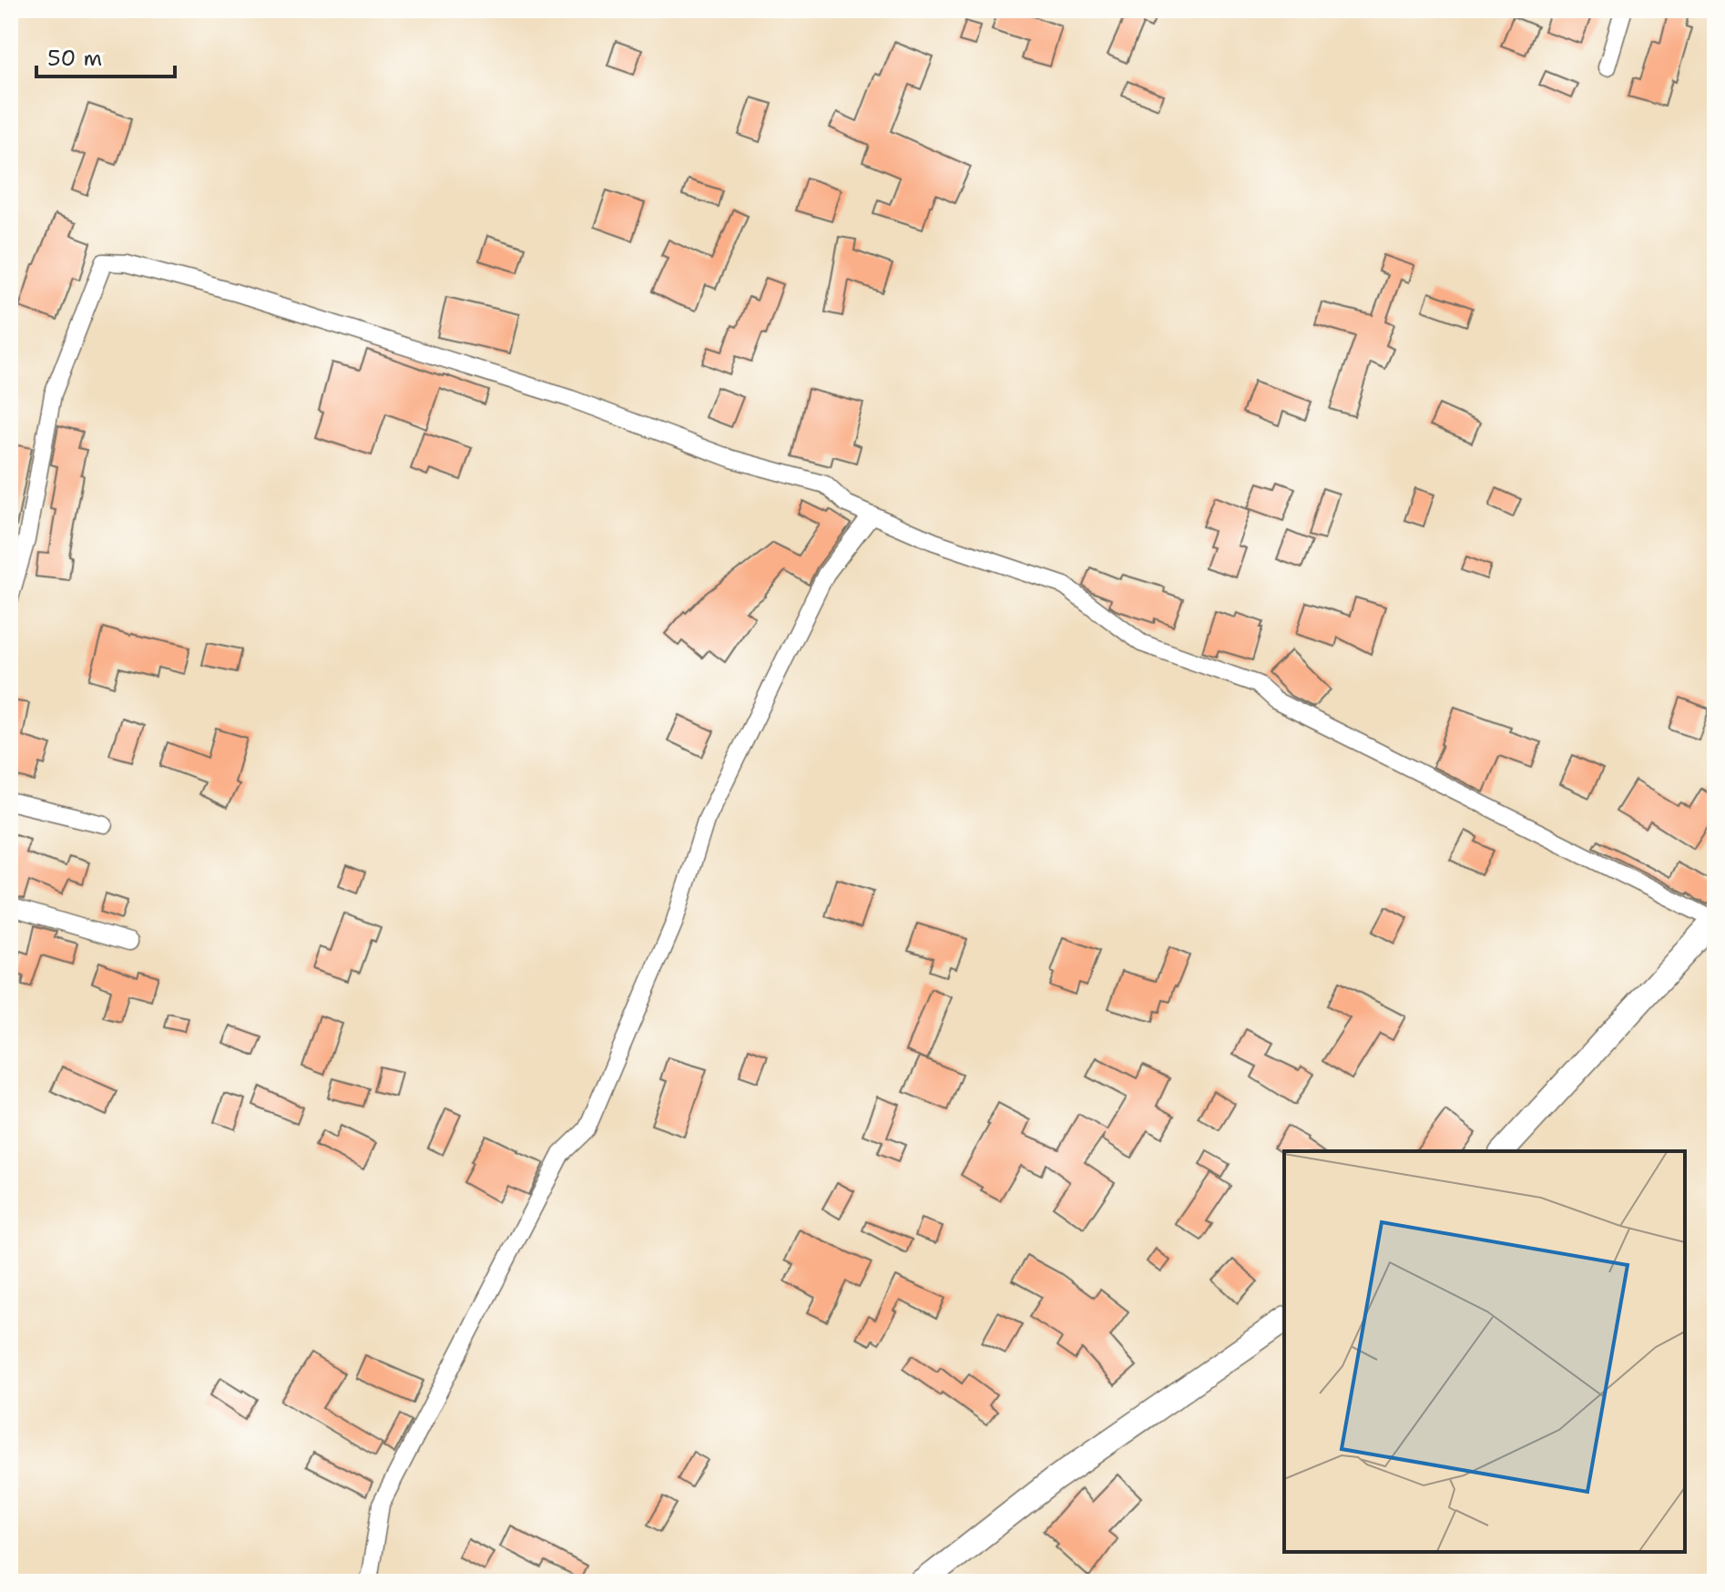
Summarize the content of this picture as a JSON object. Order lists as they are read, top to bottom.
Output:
{
  "scale_bar": "50 m"
}
